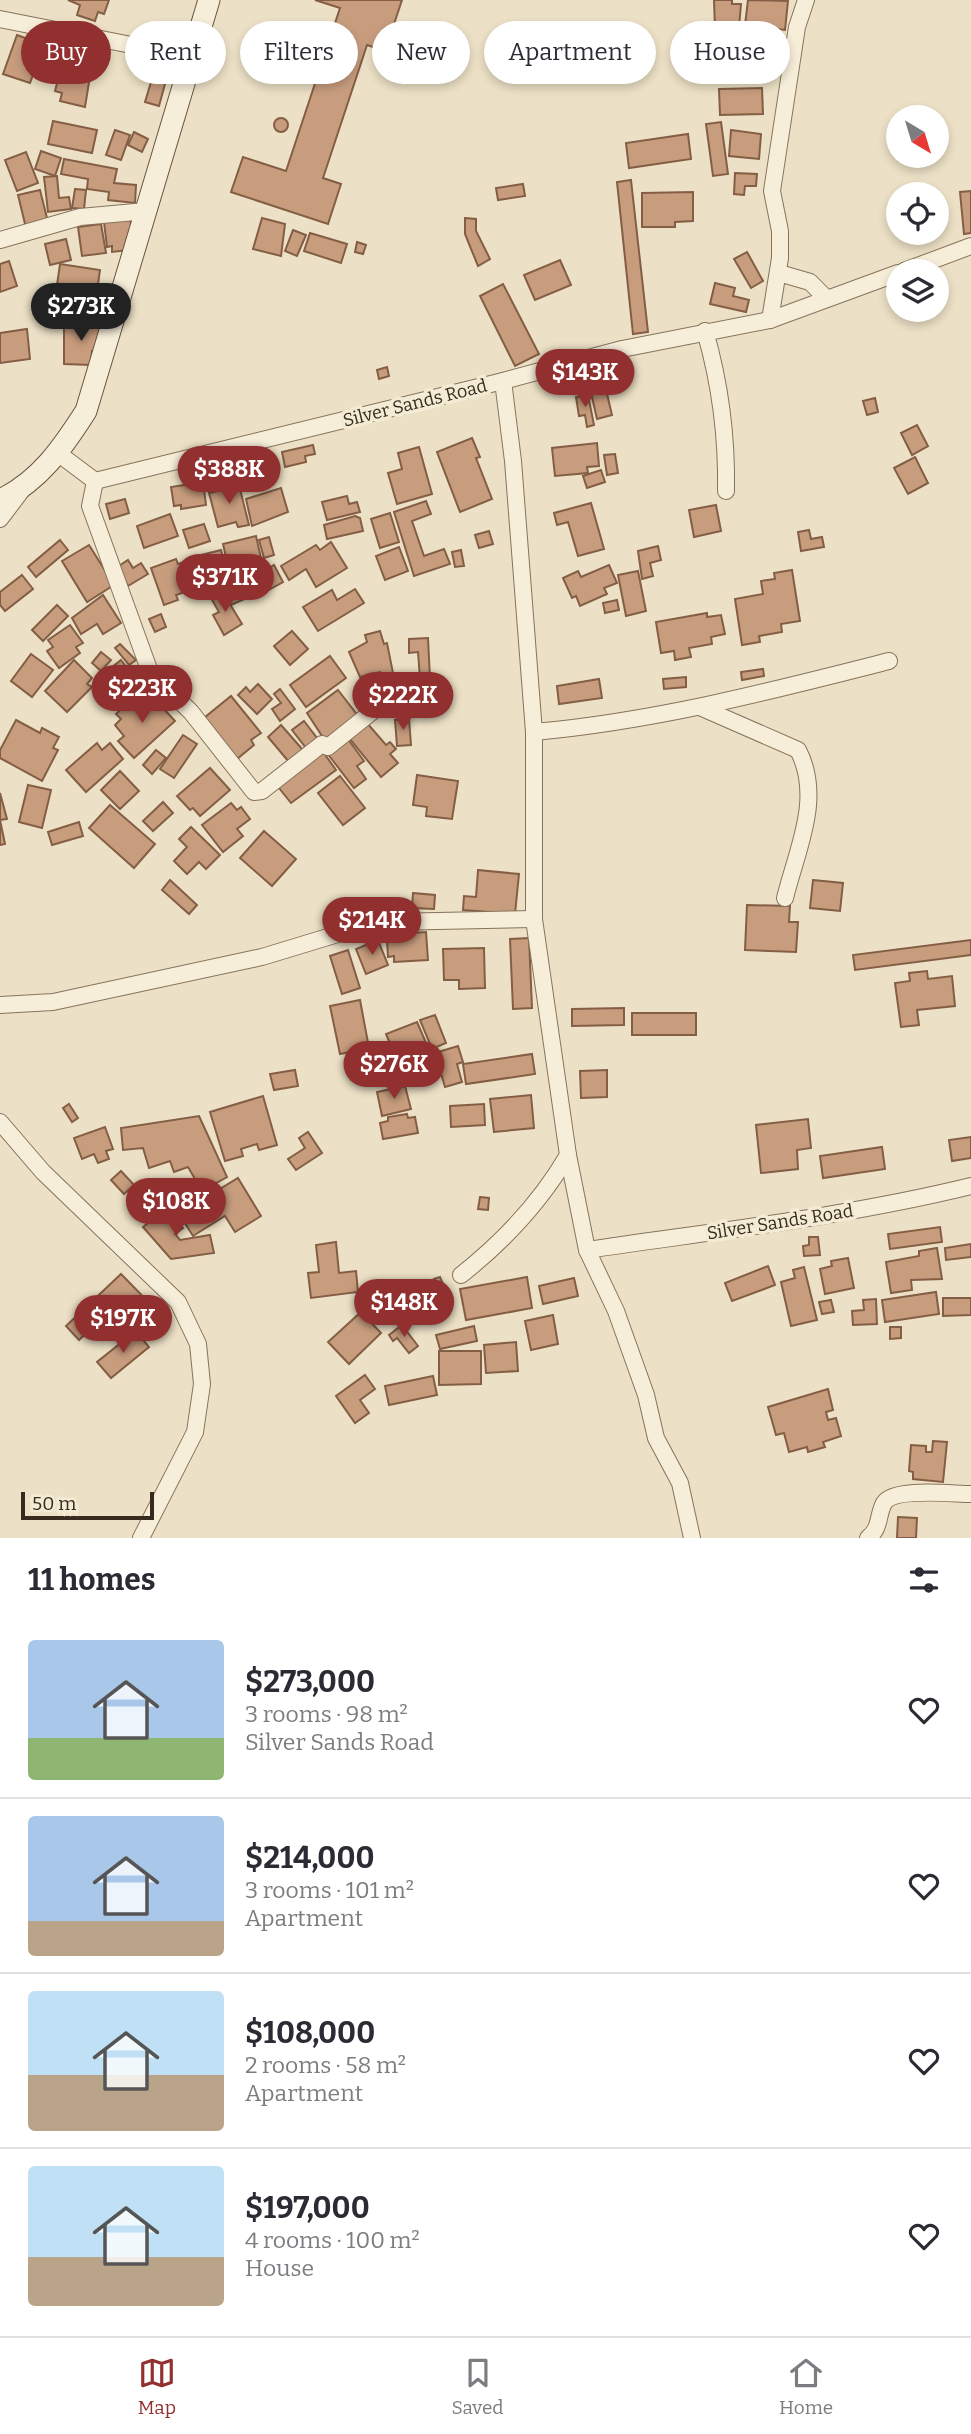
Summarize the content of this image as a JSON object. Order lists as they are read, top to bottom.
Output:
{
  "streets": {
    "street": ["Silver Sands Road"]
  },
  "scale_bar": "50 m",
  "north": "bottom right",
  "page": {
    "chip": [
      "Buy",
      "Rent",
      "Filters",
      "New",
      "Apartment",
      "House"
    ],
    "price": [
      "$273K",
      "$143K",
      "$388K",
      "$371K",
      "$223K",
      "$222K",
      "$214K",
      "$276K",
      "$108K",
      "$148K",
      "$197K"
    ],
    "scale": "50 m",
    "heading": "11 homes",
    "list": [
      {
        "name": "$273,000",
        "note": "3 rooms · 98 m² · Silver Sands Road"
      },
      {
        "name": "$214,000",
        "note": "3 rooms · 101 m² · Apartment"
      },
      {
        "name": "$108,000",
        "note": "2 rooms · 58 m² · Apartment"
      },
      {
        "name": "$197,000",
        "note": "4 rooms · 100 m² · House"
      }
    ],
    "tabs": ["Map", "Saved", "Home"]
  }
}
